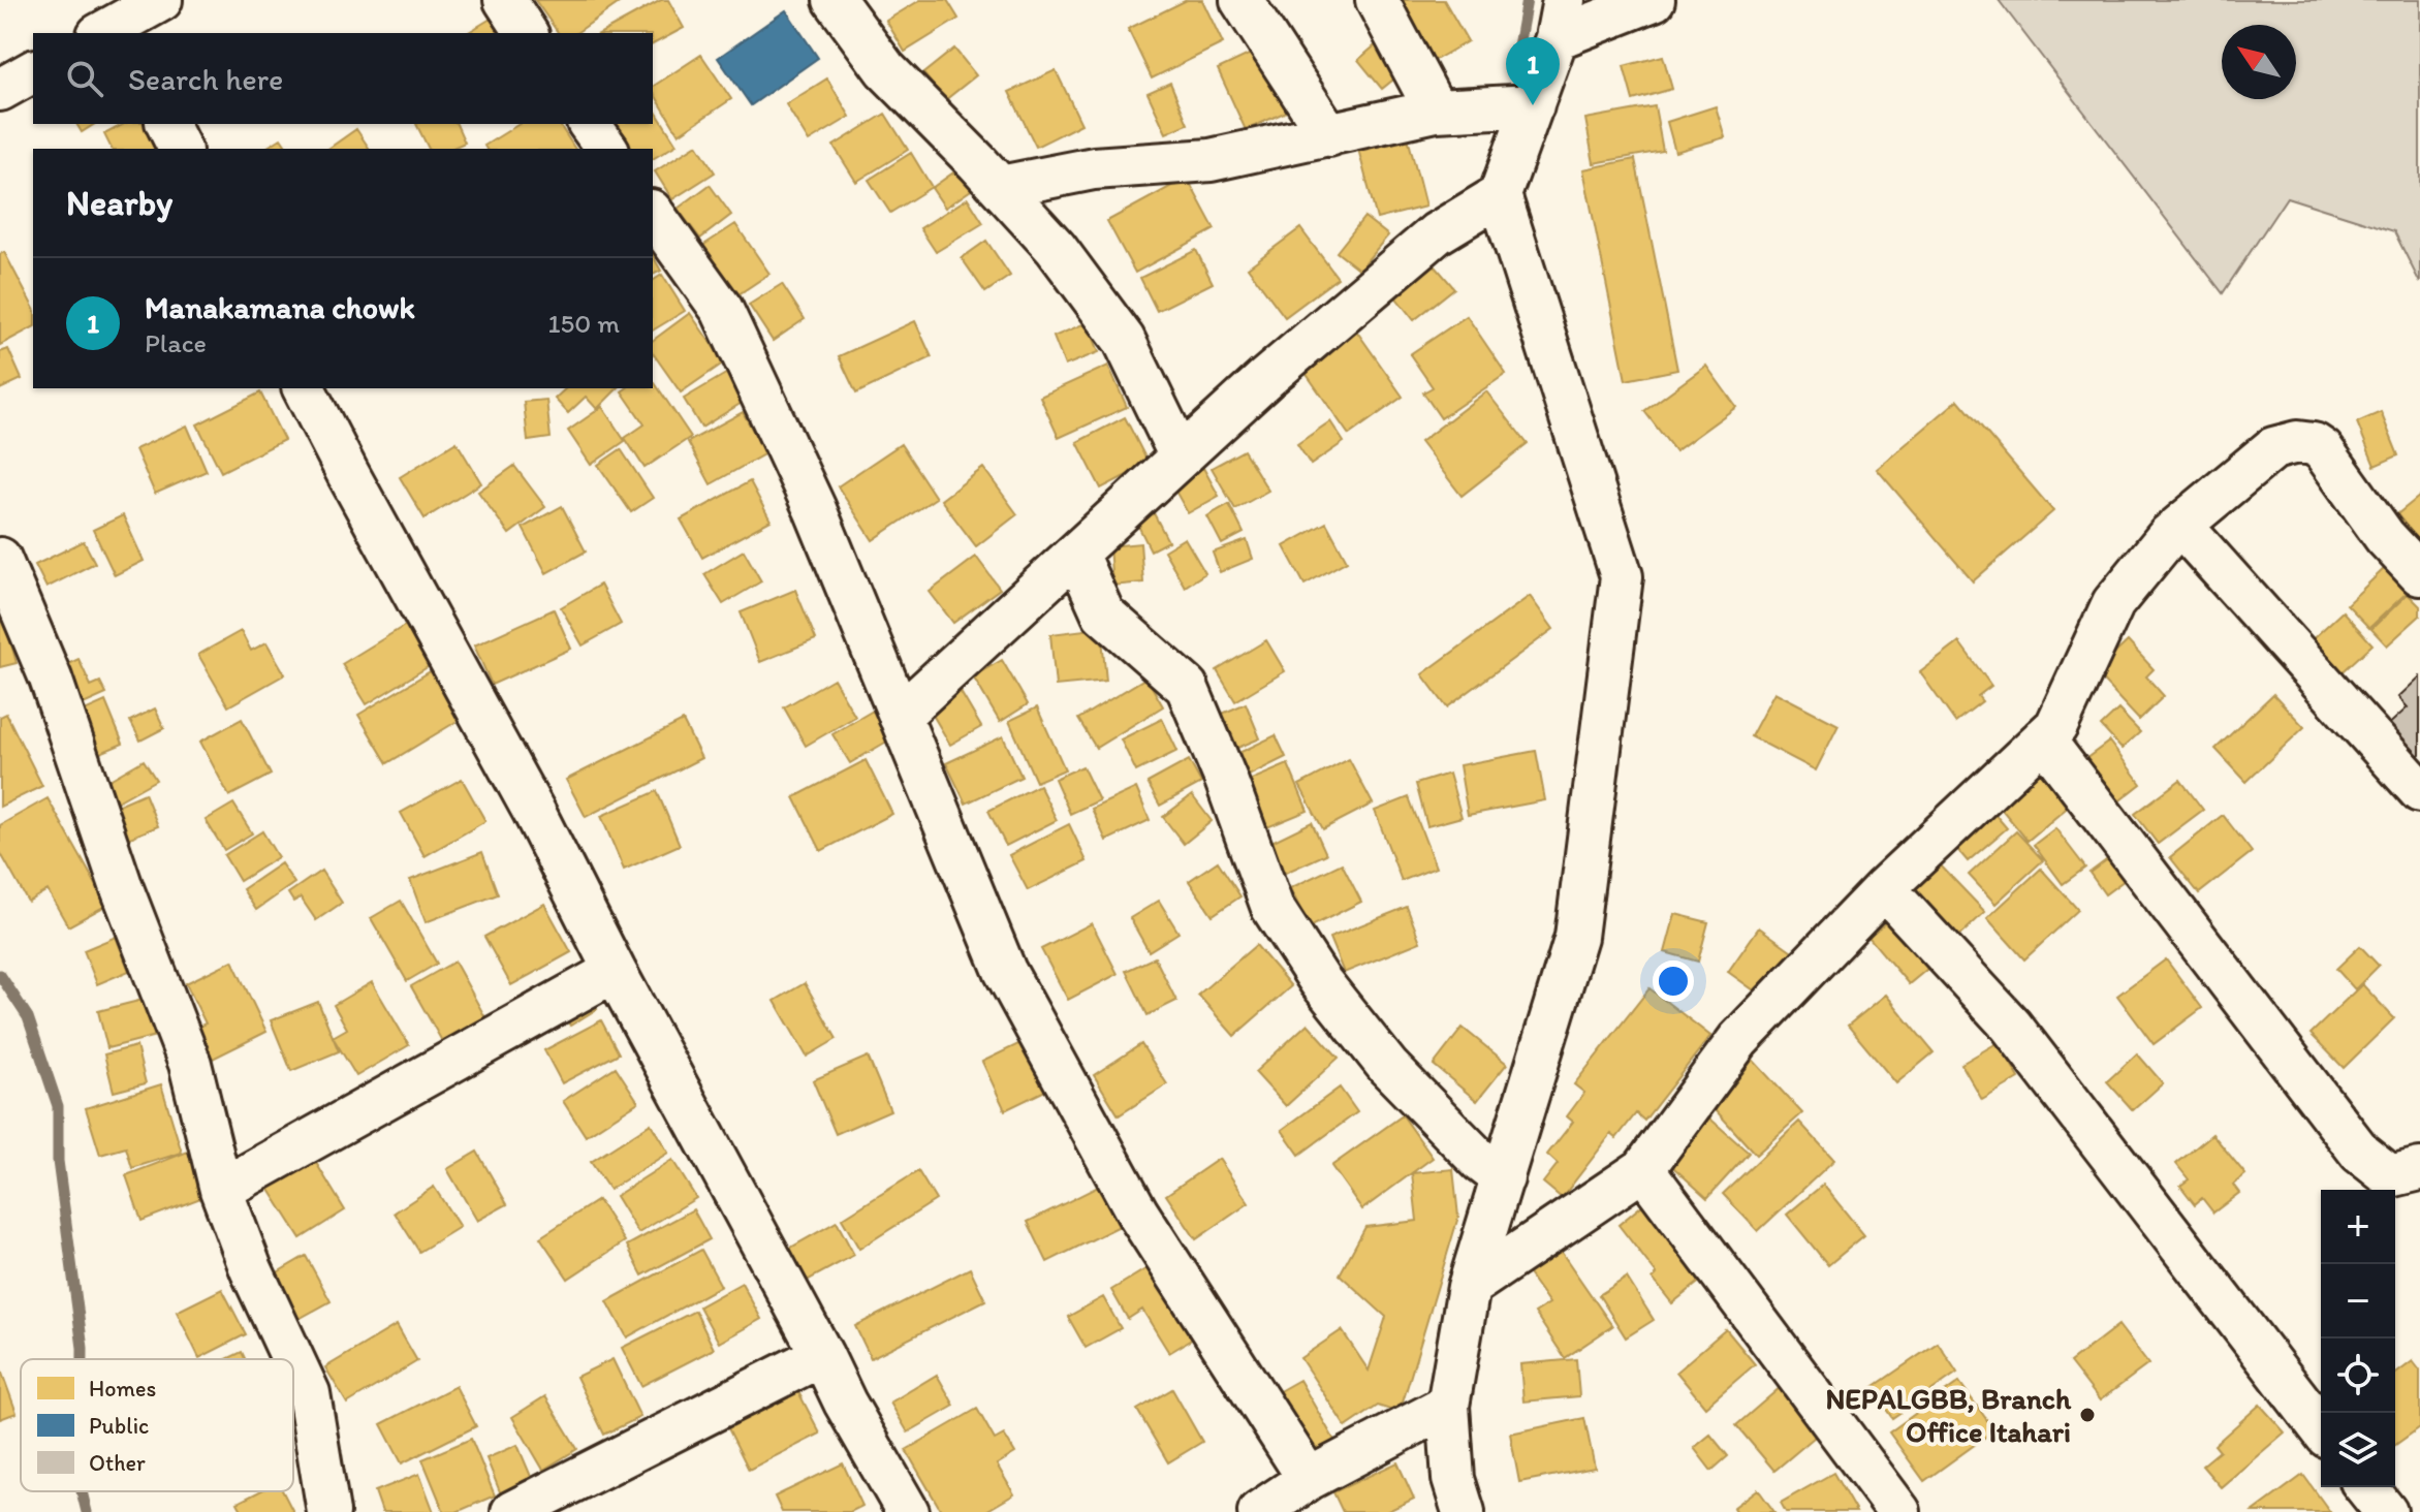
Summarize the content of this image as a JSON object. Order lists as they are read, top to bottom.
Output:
{
  "places": ["NEPALGBB, Branch Office Itahari"],
  "legend": ["Homes", "Public", "Other"],
  "north": "top left",
  "page": {
    "search": "Search here",
    "pins": "1",
    "heading": "Nearby",
    "list": [
      {
        "mark": "1",
        "name": "Manakamana chowk",
        "note": "Place",
        "value": "150 m"
      }
    ],
    "map_buttons": ["+", "−"]
  }
}
